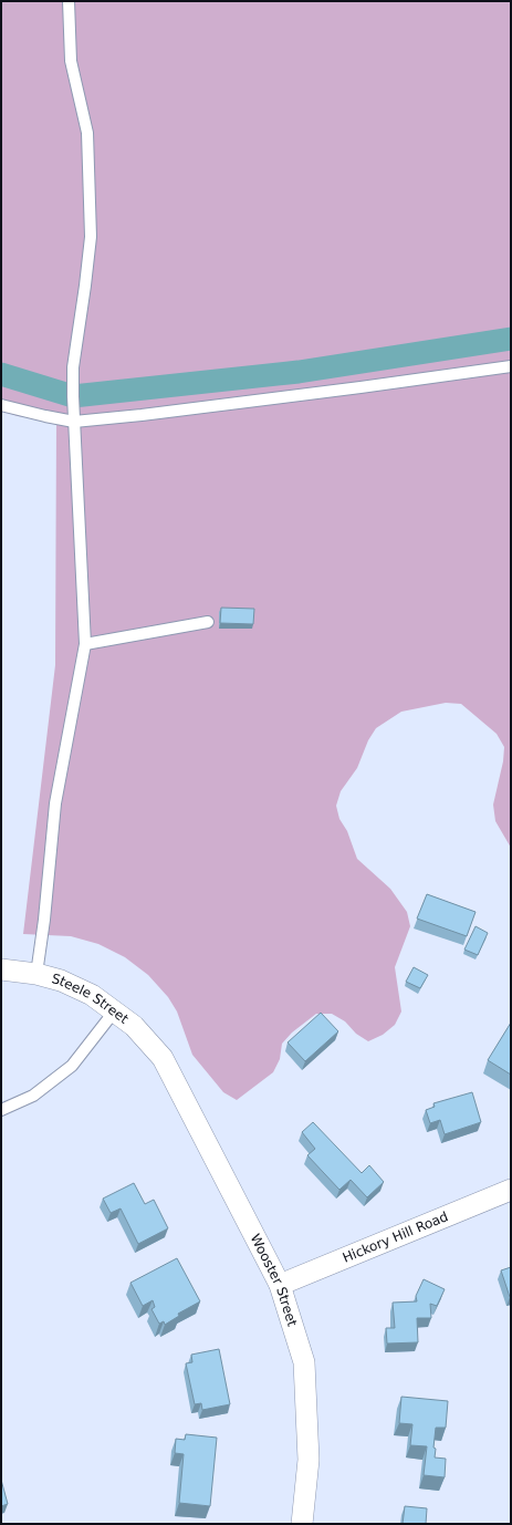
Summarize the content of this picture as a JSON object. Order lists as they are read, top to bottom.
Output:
{
  "streets": {
    "street": ["Steele Street", "Hickory Hill Road", "Wooster Street"]
  },
  "crossings": [
    ["Steele Street", "Wooster Street"],
    ["Hickory Hill Road", "Wooster Street"]
  ]
}
